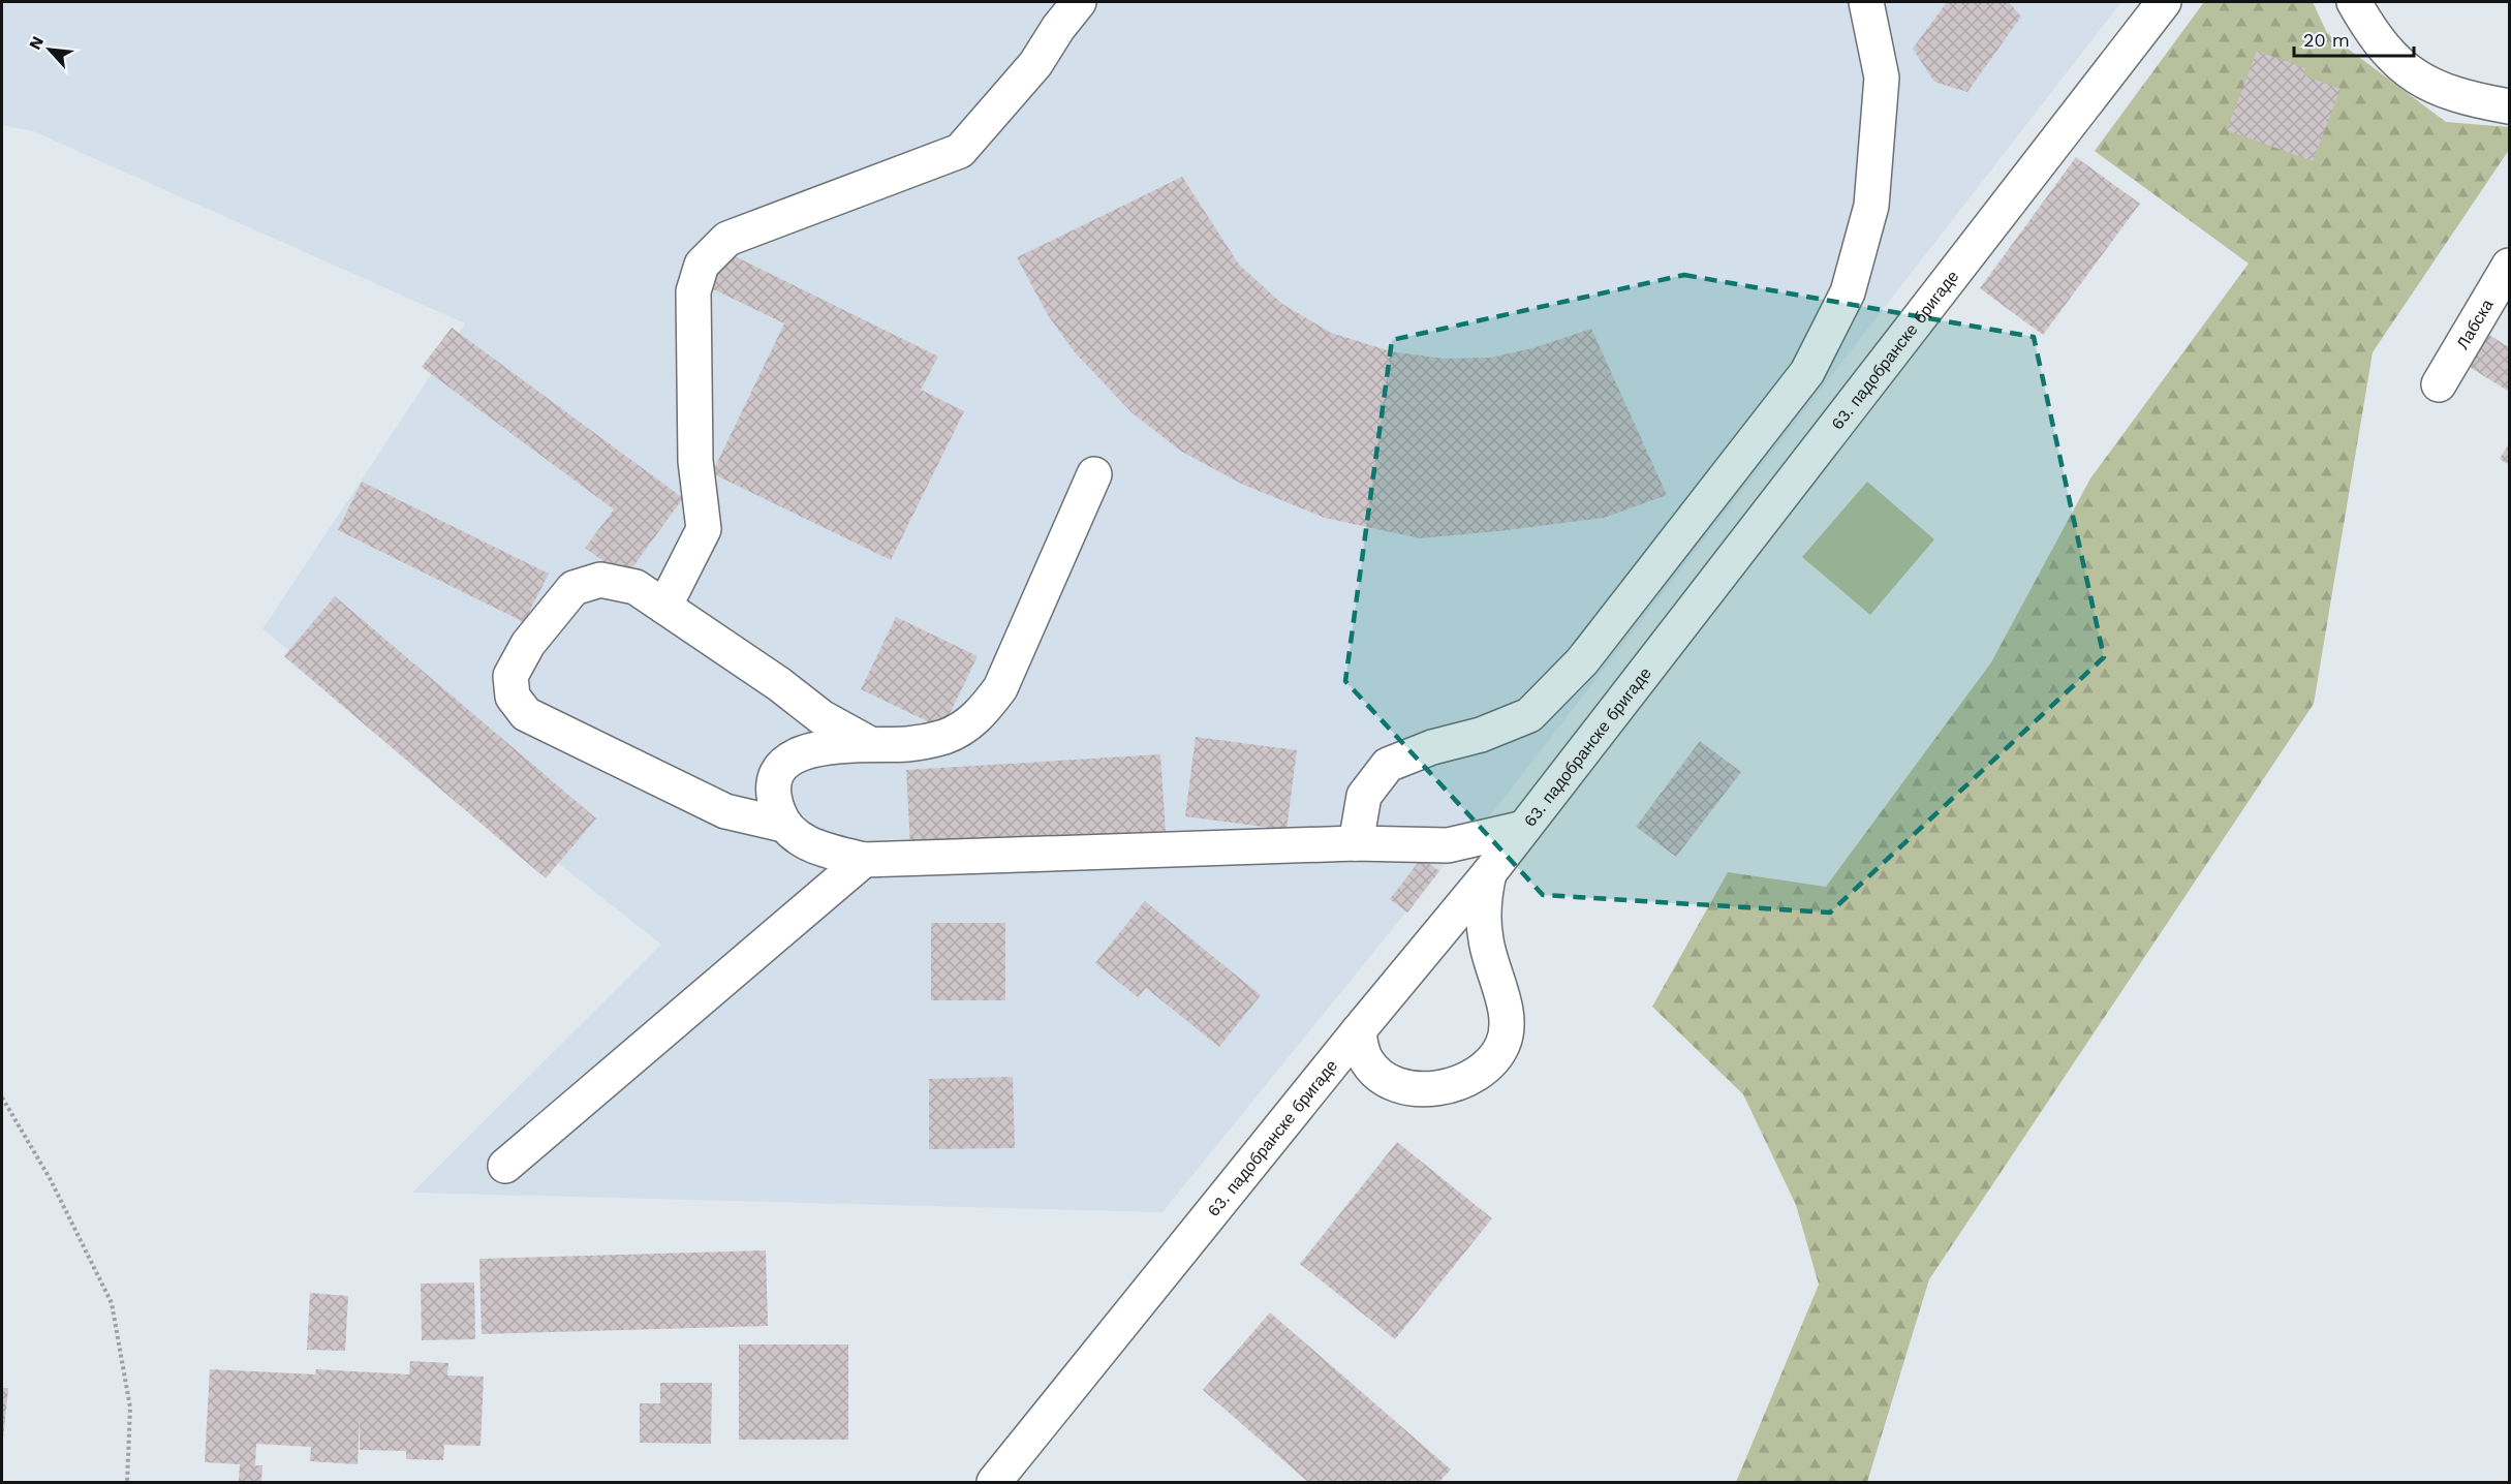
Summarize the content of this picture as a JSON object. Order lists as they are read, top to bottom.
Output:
{
  "streets": {
    "street": ["Лабска", "63. падобранске бригаде"]
  },
  "scale_bar": "20 m",
  "north": "top left"
}
